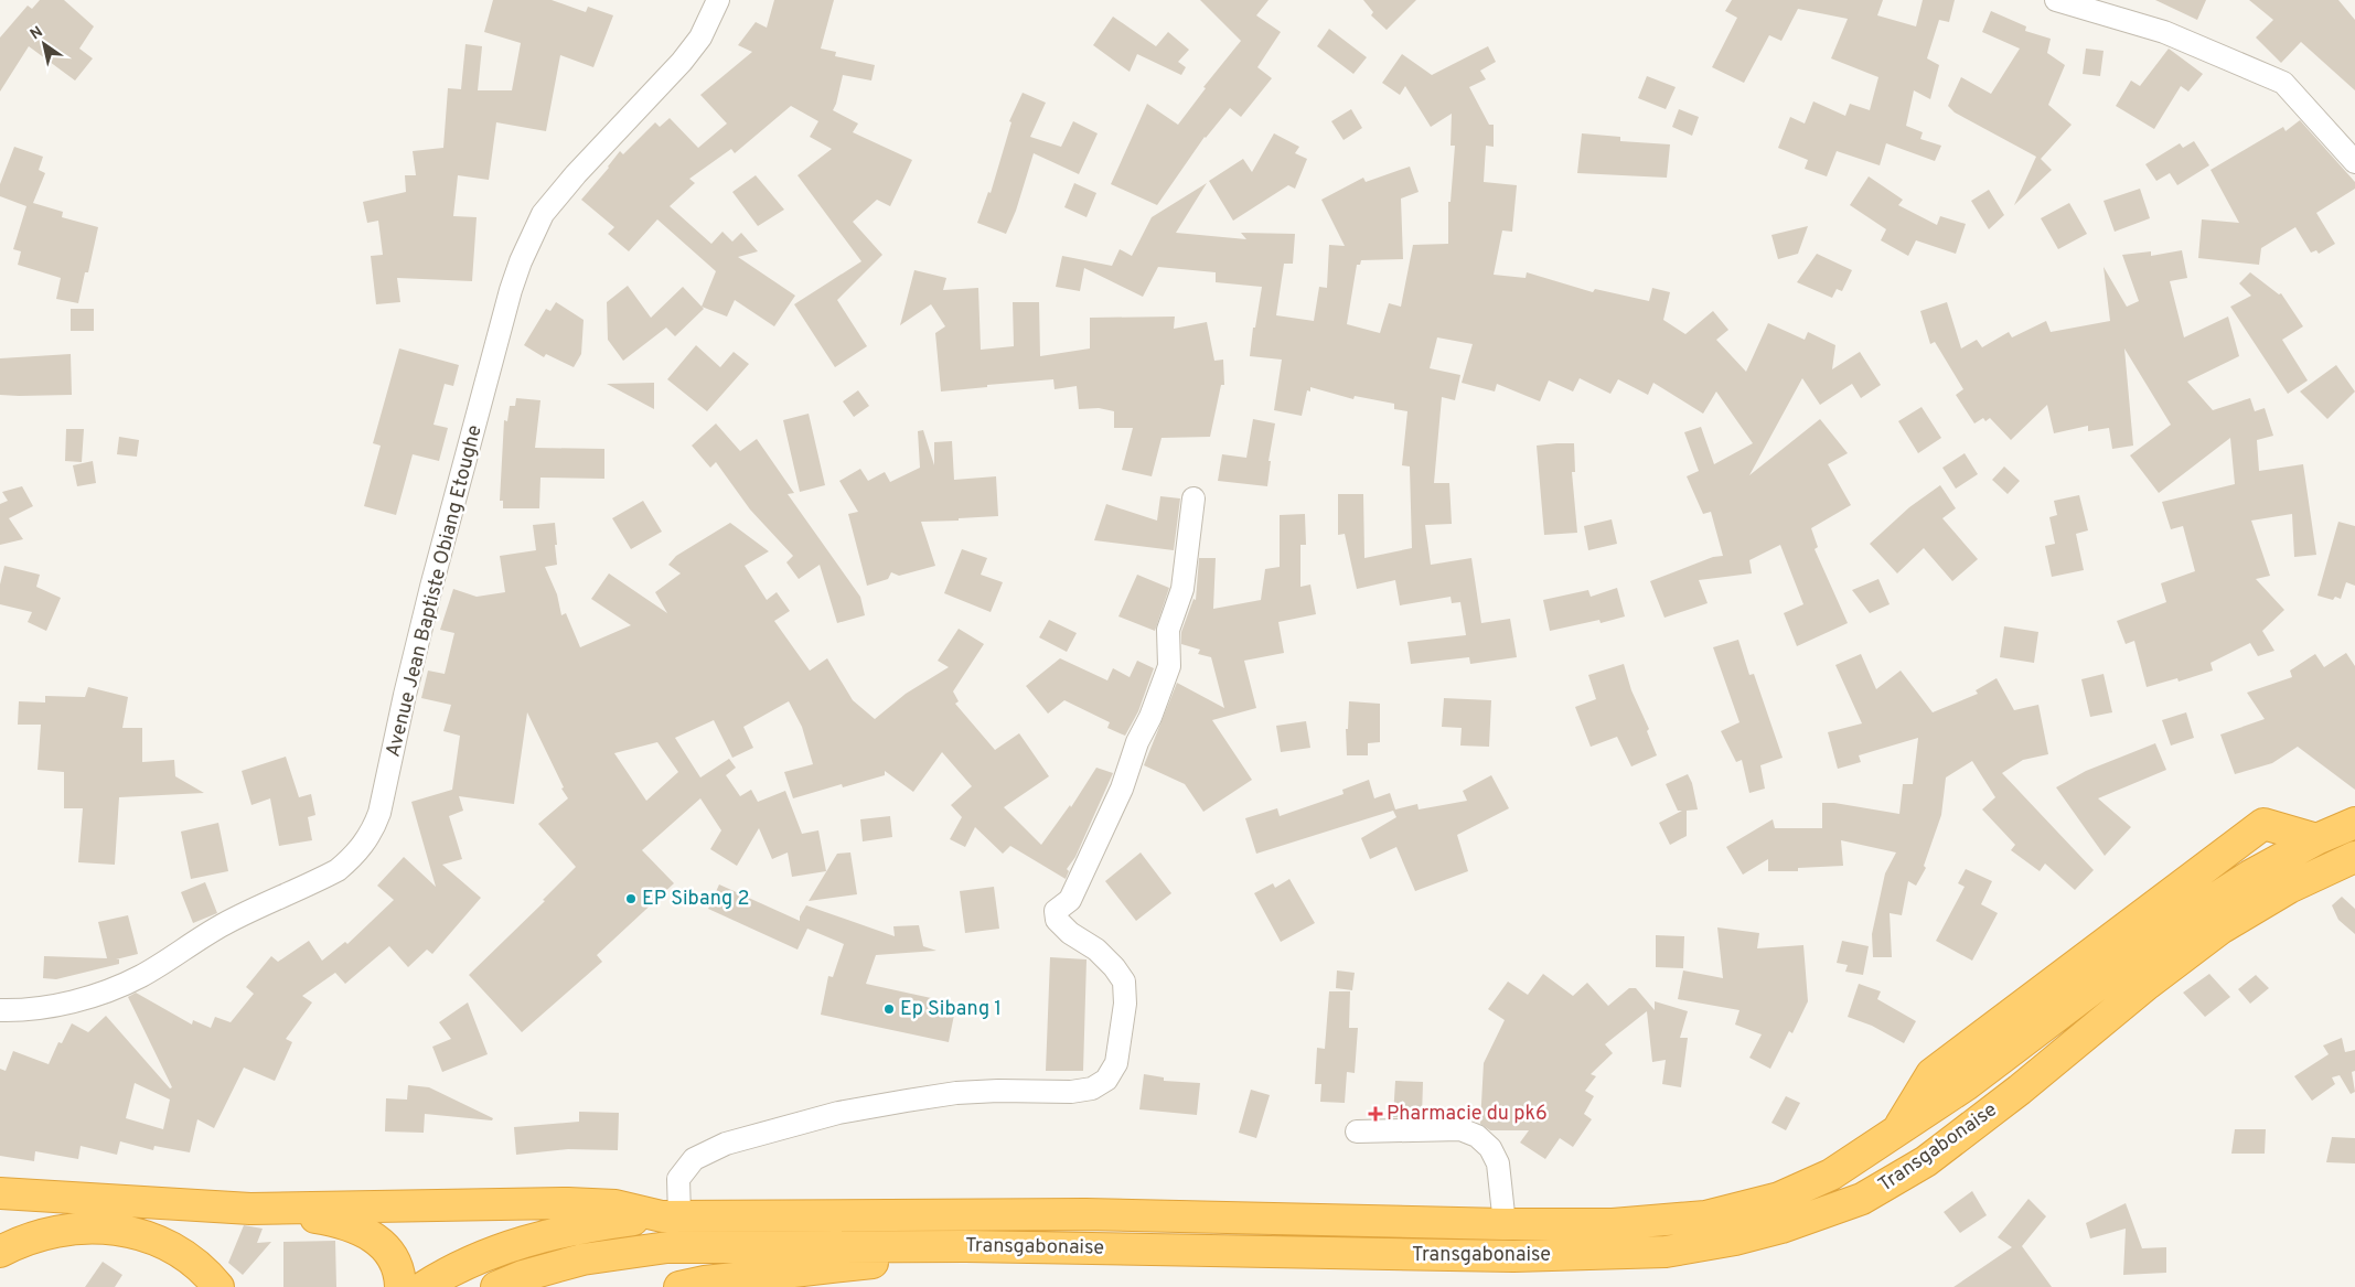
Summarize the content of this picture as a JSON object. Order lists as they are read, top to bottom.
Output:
{
  "streets": {
    "highway": ["Transgabonaise"],
    "street": ["Avenue Jean Baptiste Obiang Etoughe"]
  },
  "places": {
    "other": ["EP Sibang 2", "Ep Sibang 1"],
    "health": ["Pharmacie du pk6"]
  },
  "north": "top left"
}
